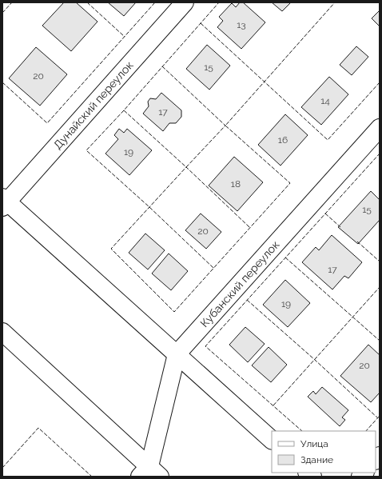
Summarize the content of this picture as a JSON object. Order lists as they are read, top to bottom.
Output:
{
  "streets": {
    "street": ["Дунайский переулок", "Кубанский переулок"]
  },
  "house_numbers": [
    "13",
    "15",
    "20",
    "14",
    "17",
    "16",
    "19",
    "18",
    "15",
    "20",
    "17",
    "19",
    "20"
  ],
  "legend": ["Улица", "Здание"]
}
